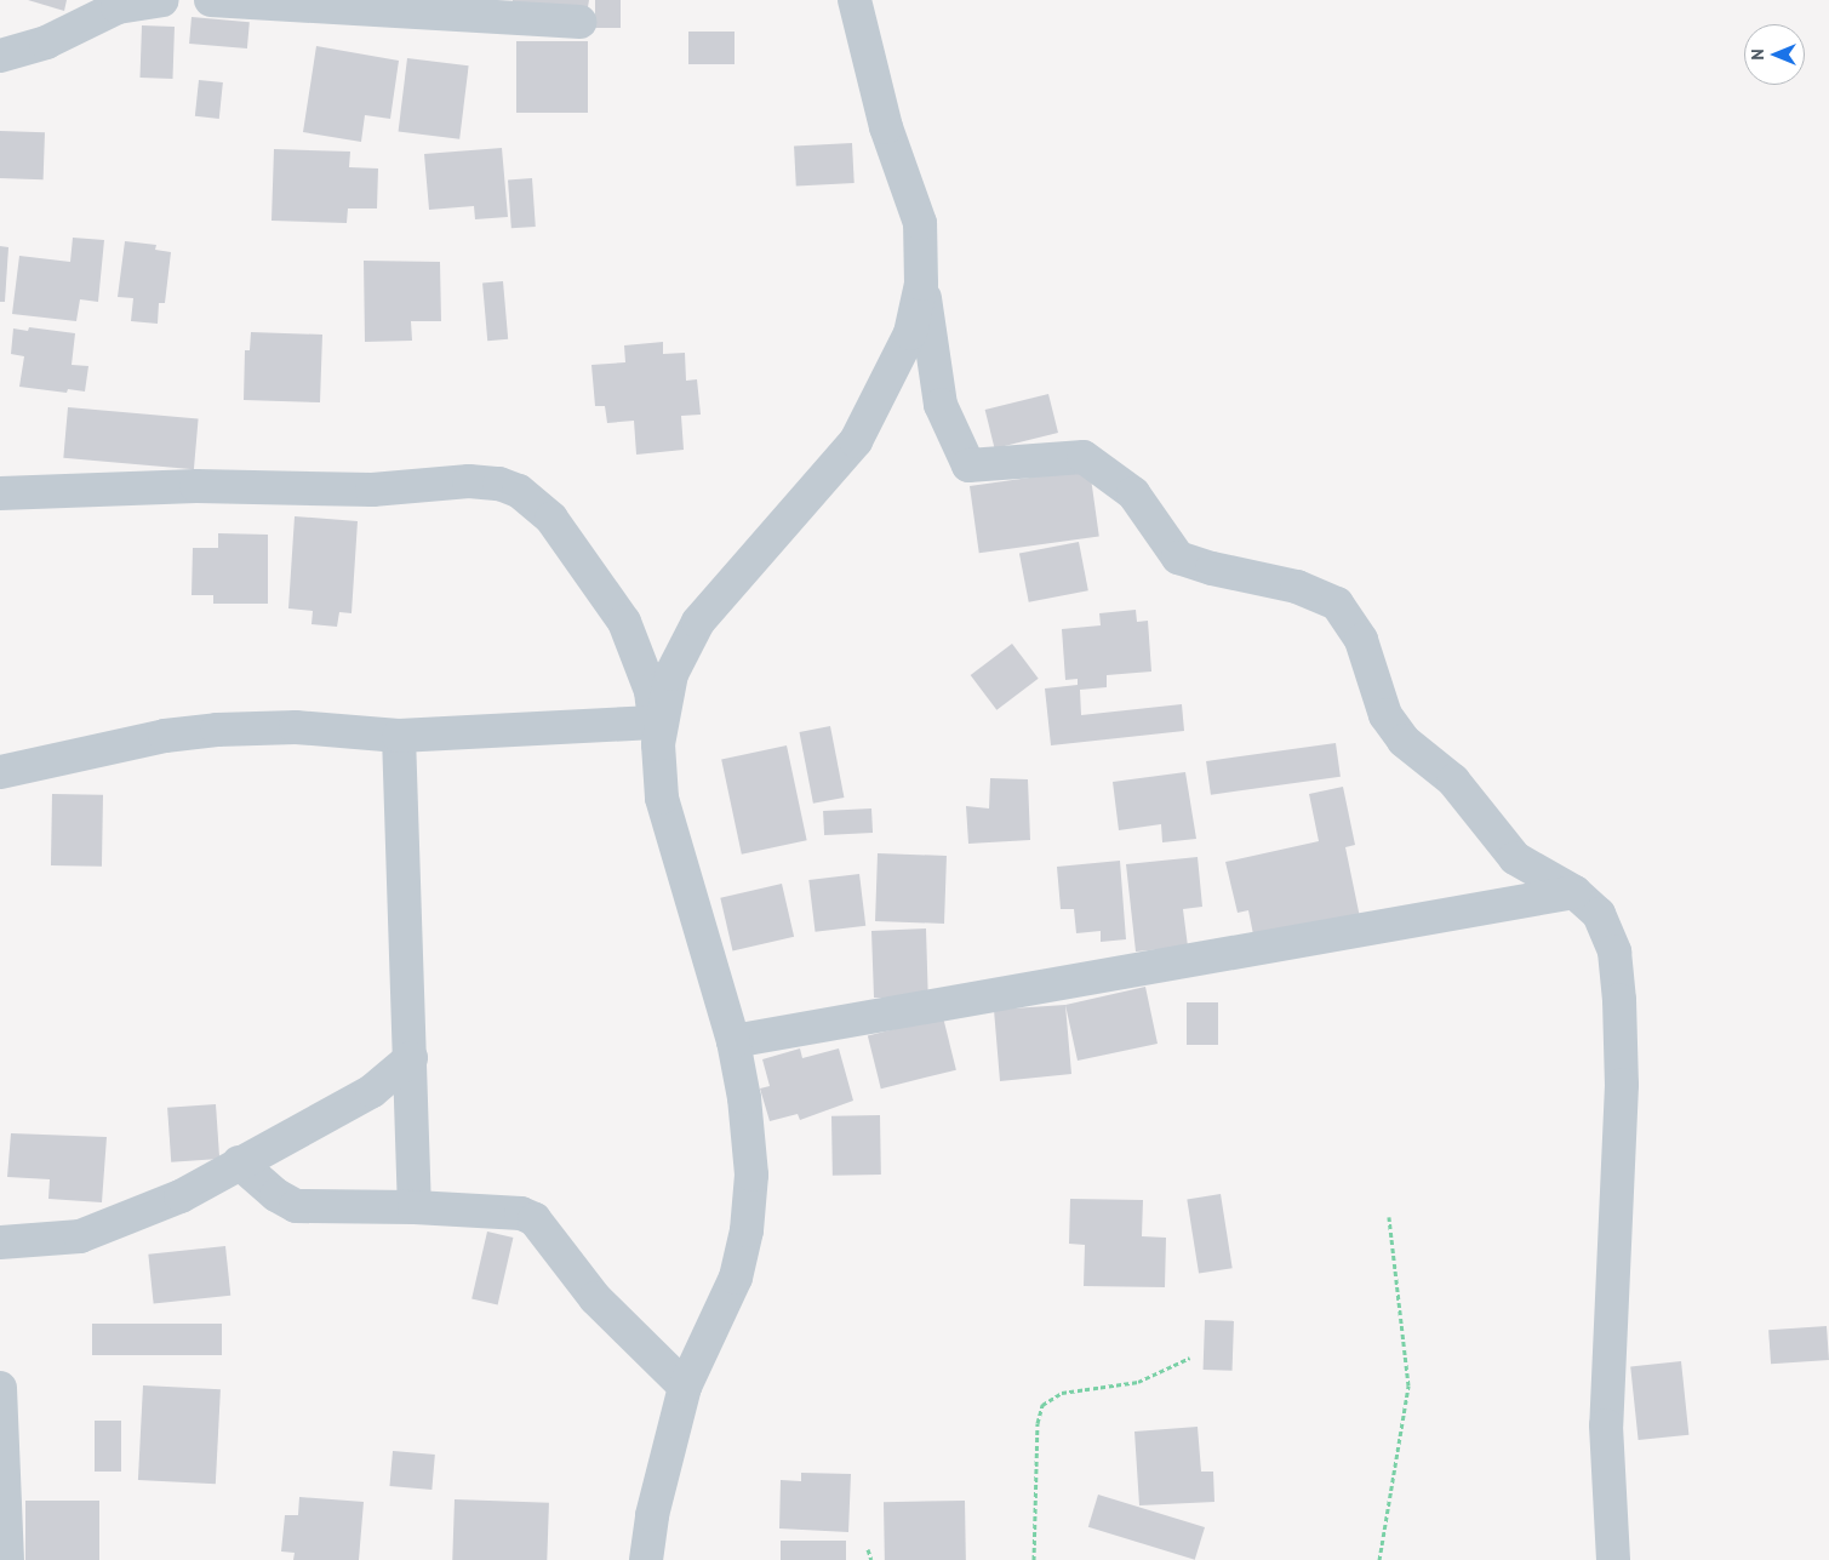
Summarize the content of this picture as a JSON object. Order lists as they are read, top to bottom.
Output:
{
  "north": "left"
}
